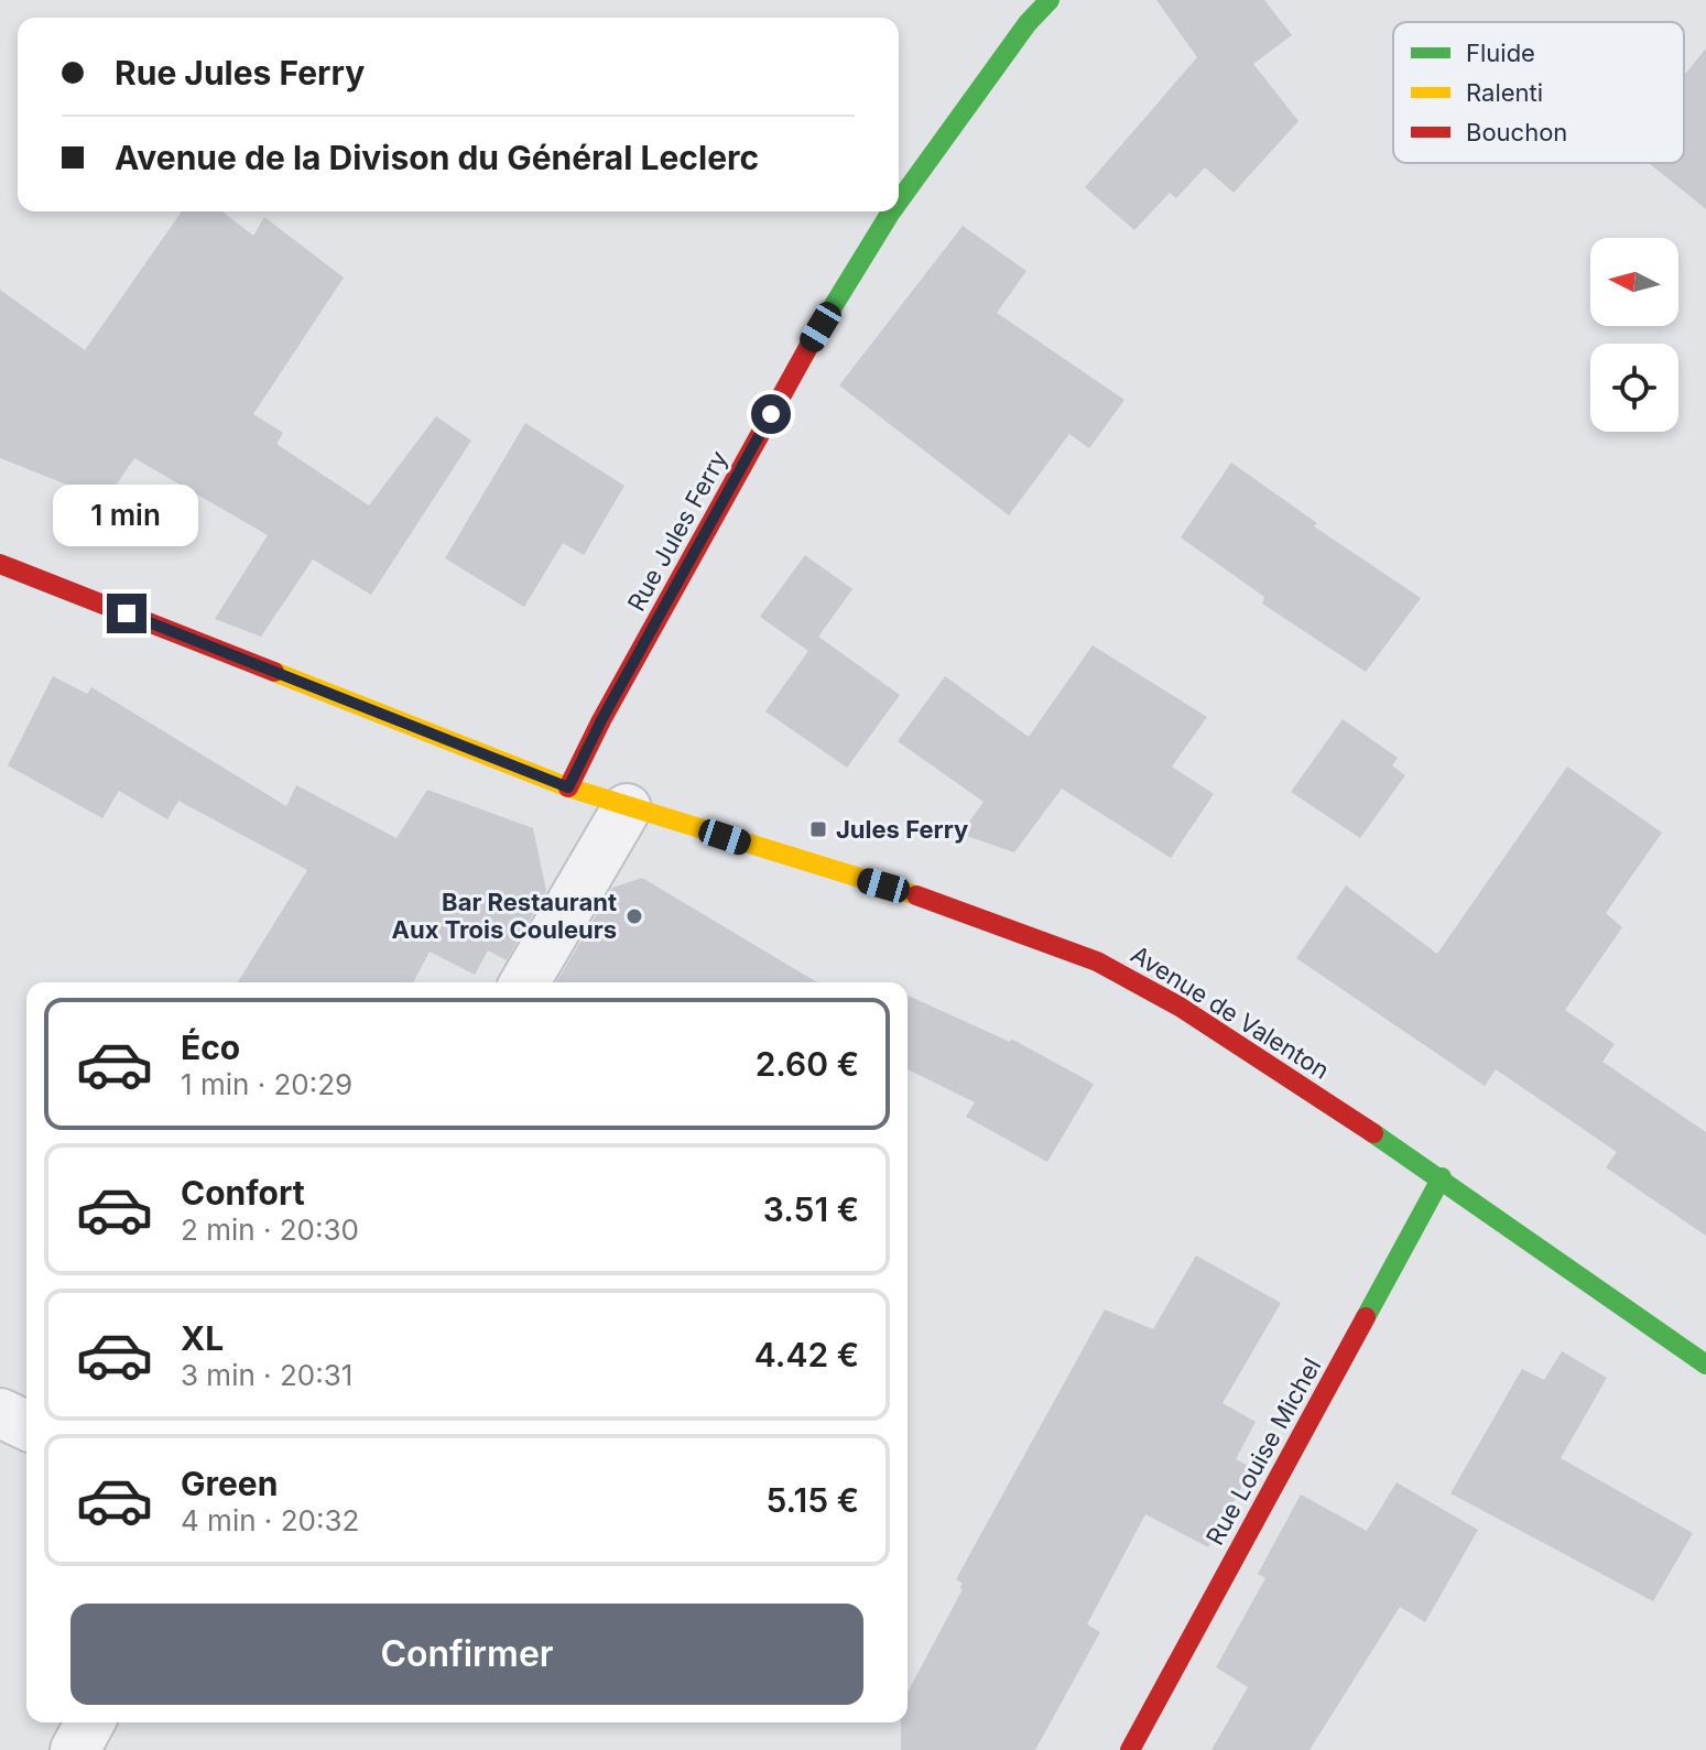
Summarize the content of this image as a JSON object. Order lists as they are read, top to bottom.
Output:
{
  "streets": {
    "street": ["Rue Jules Ferry", "Avenue de Valenton", "Rue Louise Michel"]
  },
  "crossings": [
    ["Rue Jules Ferry", "Avenue de Valenton"],
    ["Avenue de Valenton", "Rue Louise Michel"]
  ],
  "places": {
    "transit": ["Jules Ferry"],
    "other": ["Bar Restaurant Aux Trois Couleurs"]
  },
  "legend": ["Fluide", "Ralenti", "Bouchon"],
  "north": "left",
  "page": {
    "banner": ["Rue Jules Ferry", "Avenue de la Divison du Général Leclerc"],
    "bubble": "1 min",
    "list": [
      {
        "name": "Éco",
        "note": "1 min · 20:29",
        "value": "2.60 €"
      },
      {
        "name": "Confort",
        "note": "2 min · 20:30",
        "value": "3.51 €"
      },
      {
        "name": "XL",
        "note": "3 min · 20:31",
        "value": "4.42 €"
      },
      {
        "name": "Green",
        "note": "4 min · 20:32",
        "value": "5.15 €"
      }
    ],
    "buttons": "Confirmer"
  }
}
